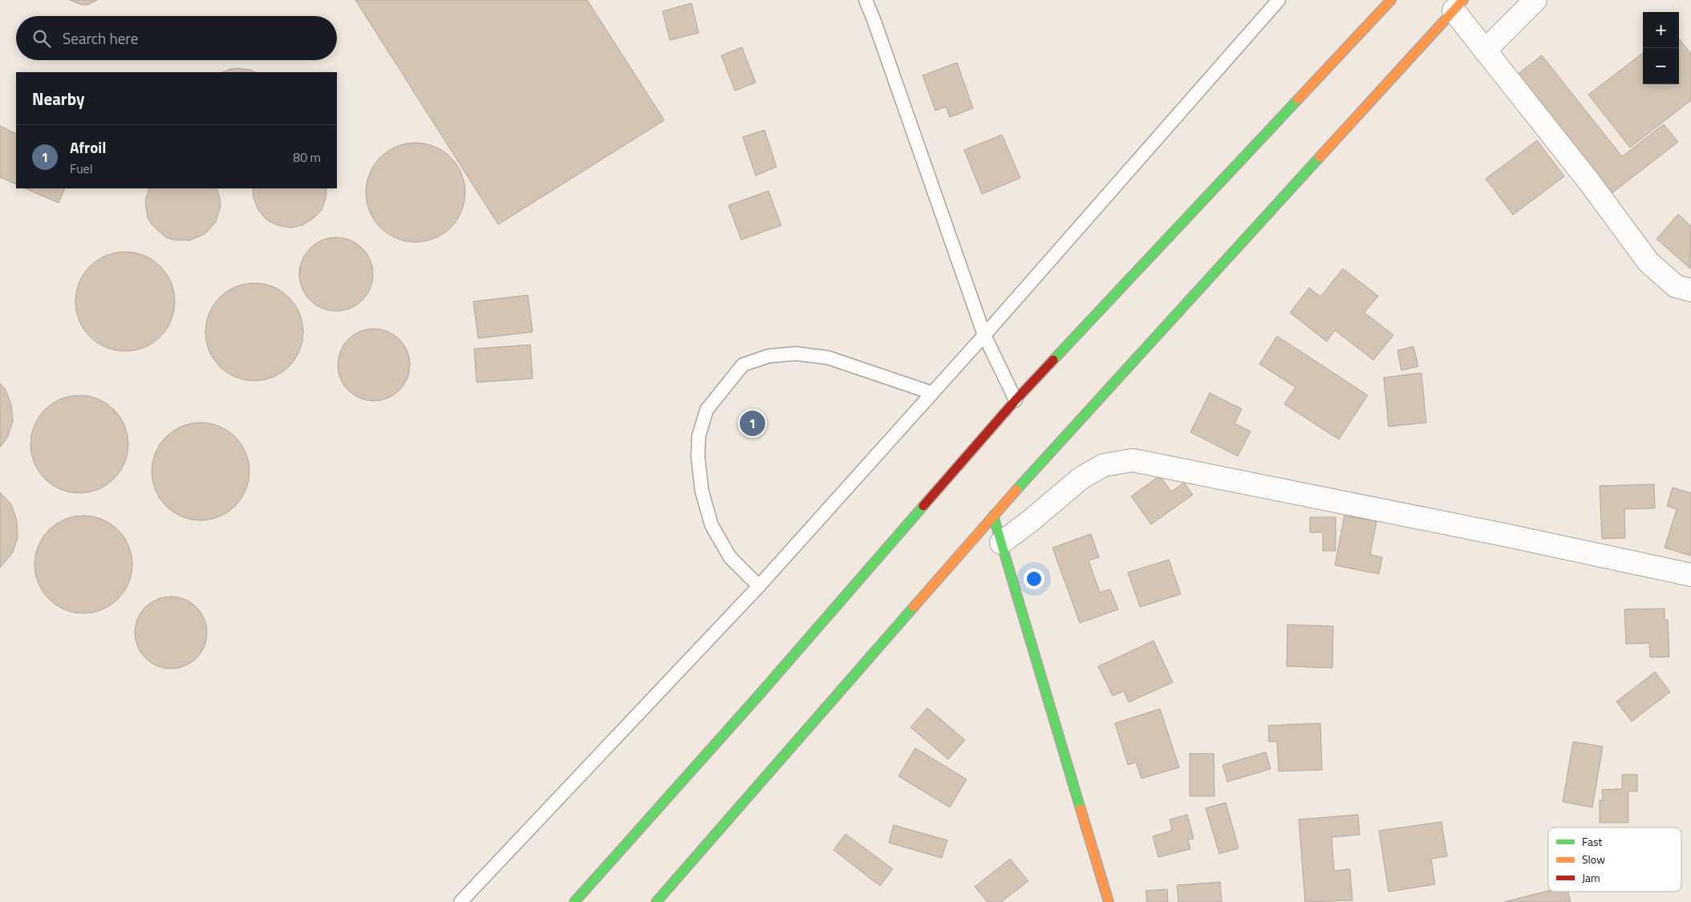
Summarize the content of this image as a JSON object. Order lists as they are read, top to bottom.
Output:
{
  "legend": ["Fast", "Slow", "Jam"],
  "page": {
    "map_buttons": ["+", "−"],
    "search": "Search here",
    "heading": "Nearby",
    "list": [
      {
        "mark": "1",
        "name": "Afroil",
        "note": "Fuel",
        "value": "80 m"
      }
    ],
    "pins": "1"
  }
}
